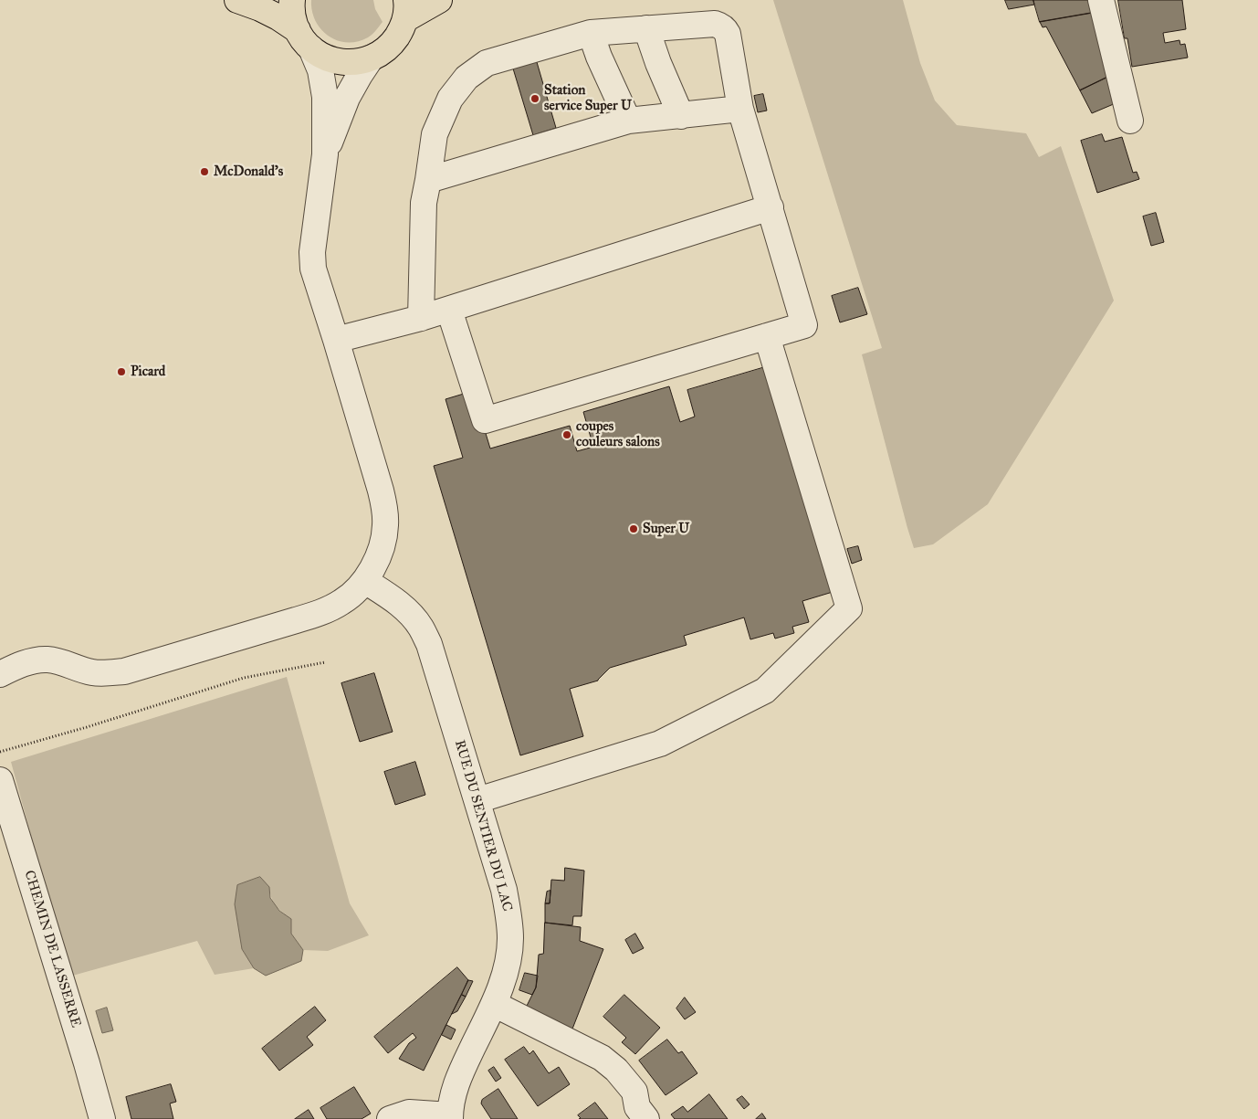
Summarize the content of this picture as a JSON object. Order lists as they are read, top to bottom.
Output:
{
  "streets": {
    "street": ["RUE DU SENTIER DU LAC", "CHEMIN DE LASSERRE"]
  },
  "places": [
    "Station service Super U",
    "McDonald's",
    "Picard",
    "coupes couleurs salons",
    "Super U"
  ]
}
